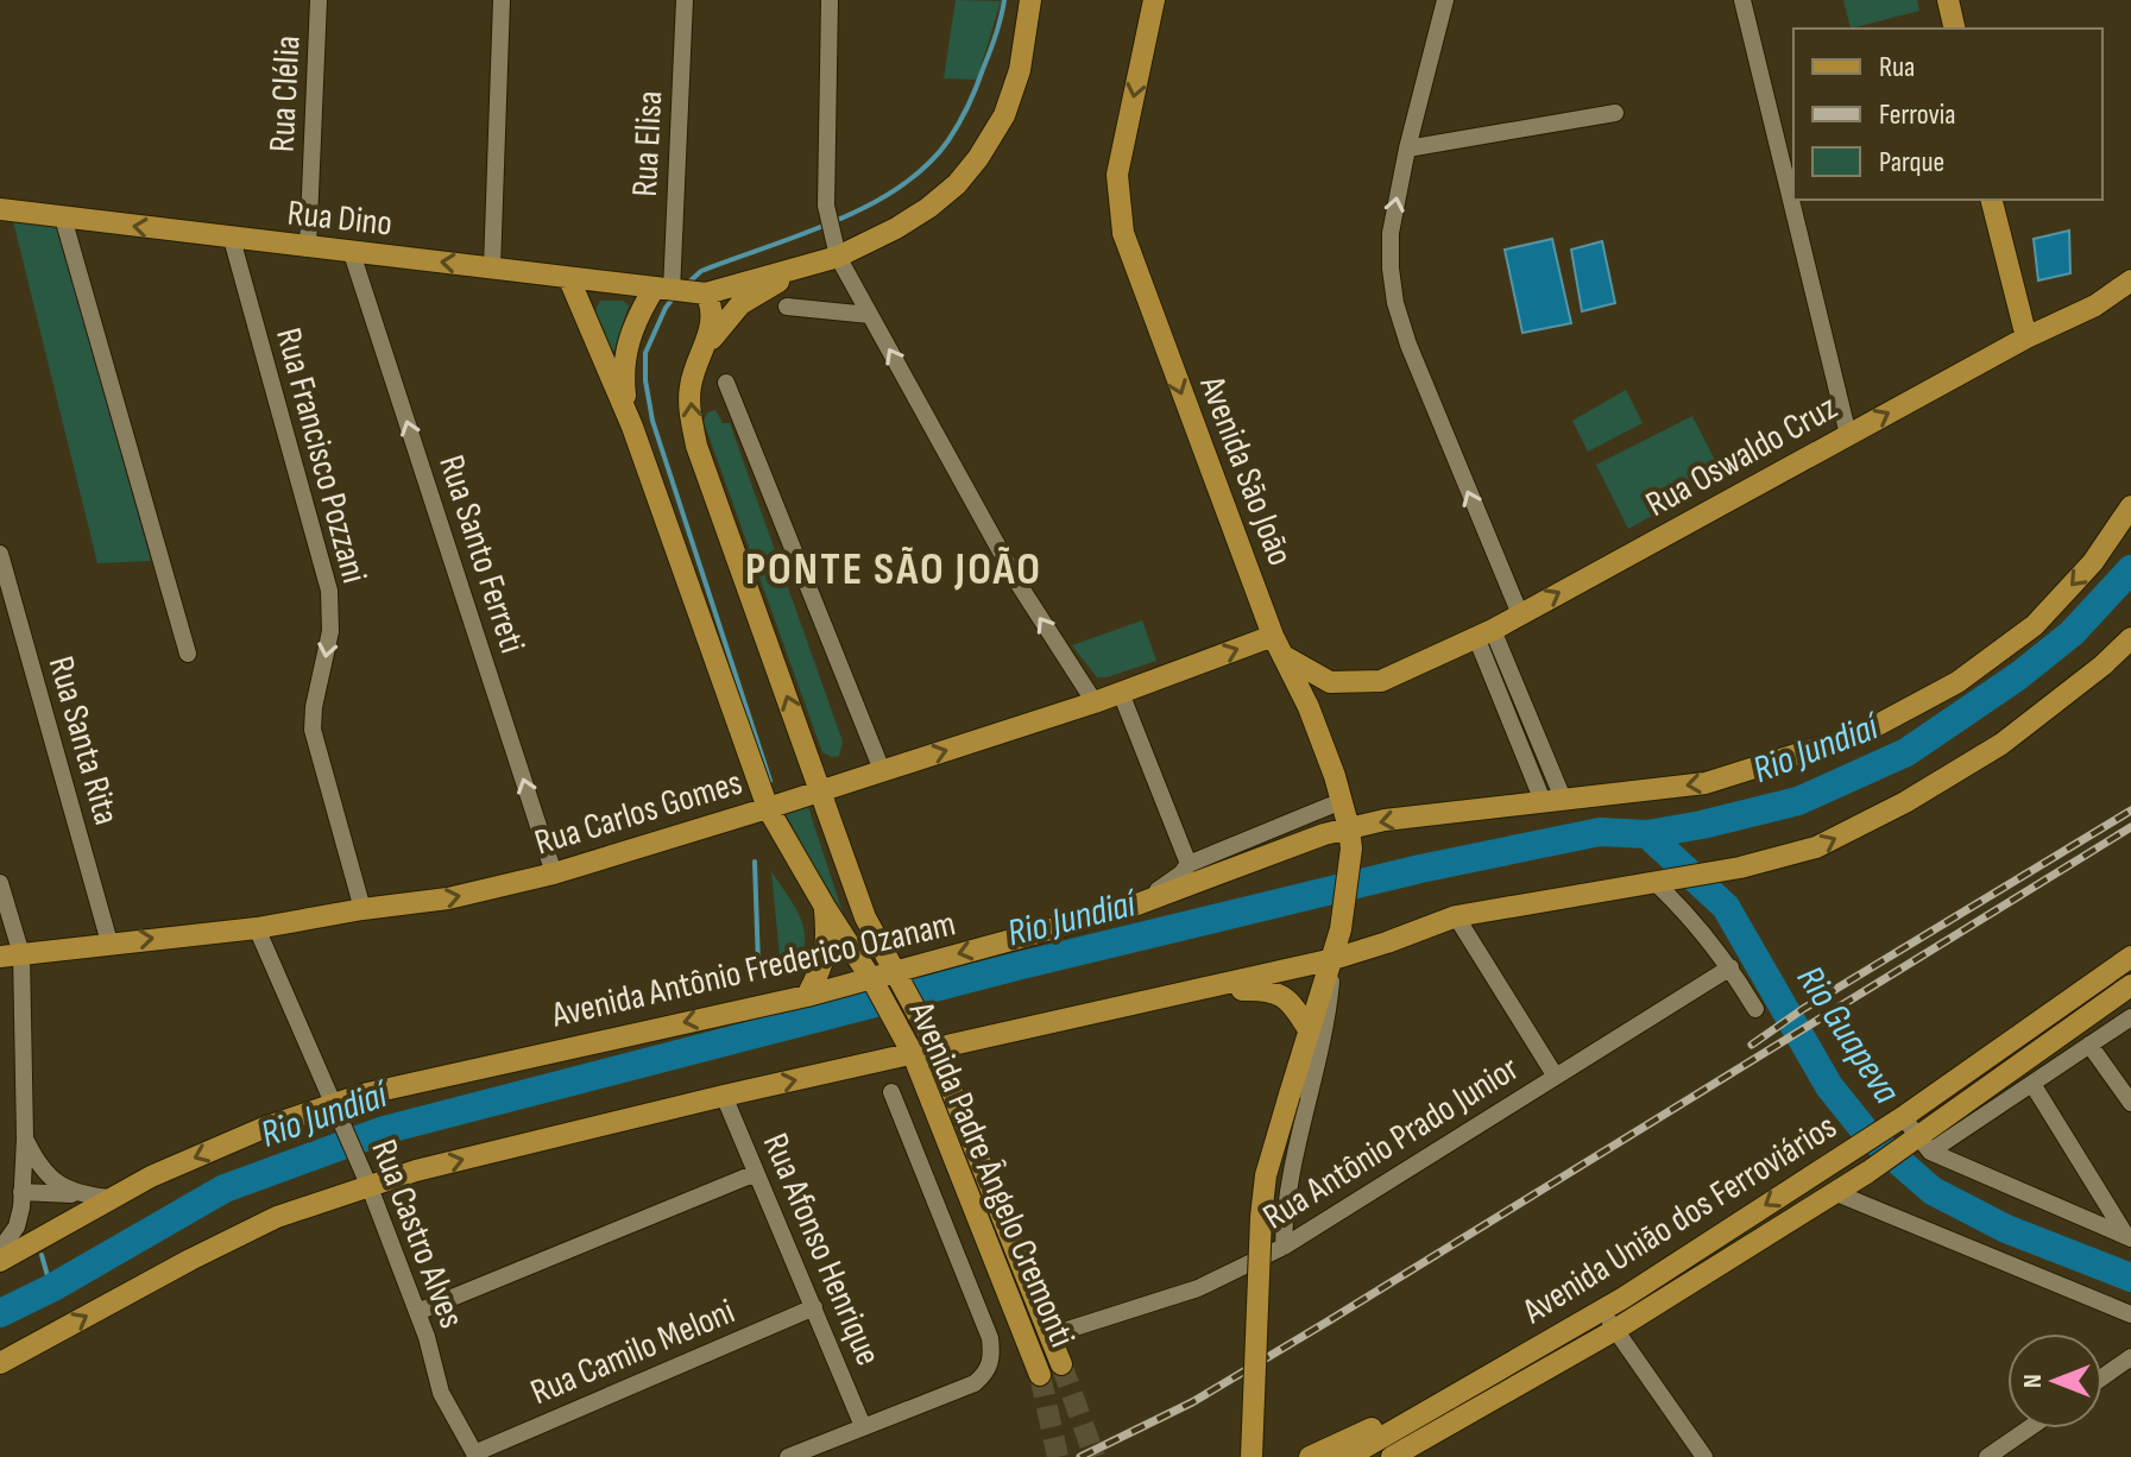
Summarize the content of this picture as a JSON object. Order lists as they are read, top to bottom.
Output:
{
  "streets": {
    "main road": [
      "Rua Dino",
      "Rua Oswaldo Cruz",
      "Avenida São João",
      "Rua Carlos Gomes",
      "Avenida Antônio Frederico Ozanam",
      "Avenida Padre Ângelo Cremonti",
      "Avenida União dos Ferroviários"
    ],
    "street": [
      "Rua Clélia",
      "Rua Elisa",
      "Rua Francisco Pozzani",
      "Rua Santo Ferreti",
      "Rua Santa Rita",
      "Rua Antônio Prado Junior",
      "Rua Castro Alves",
      "Rua Afonso Henrique",
      "Rua Camilo Meloni"
    ]
  },
  "crossings": [
    ["Rua Clélia", "Rua Dino"],
    ["Rua Elisa", "Rua Dino"],
    ["Rua Elisa", "Avenida Padre Ângelo Cremonti"],
    ["Rua Dino", "Rua Francisco Pozzani"],
    ["Rua Dino", "Rua Santo Ferreti"],
    ["Rua Dino", "Avenida Padre Ângelo Cremonti"],
    ["Rua Francisco Pozzani", "Rua Carlos Gomes"],
    ["Rua Oswaldo Cruz", "Avenida São João"],
    ["Rua Oswaldo Cruz", "Rua Carlos Gomes"],
    ["Avenida São João", "Rua Carlos Gomes"],
    ["Avenida São João", "Avenida Antônio Frederico Ozanam"],
    ["Avenida São João", "Rua Antônio Prado Junior"],
    ["Rua Santo Ferreti", "Rua Carlos Gomes"],
    ["Rua Santa Rita", "Rua Carlos Gomes"],
    ["Rua Carlos Gomes", "Avenida Padre Ângelo Cremonti"],
    ["Rua Carlos Gomes", "Rua Castro Alves"],
    ["Avenida Antônio Frederico Ozanam", "Avenida Padre Ângelo Cremonti"],
    ["Avenida Antônio Frederico Ozanam", "Rua Castro Alves"],
    ["Rua Castro Alves", "Rua Camilo Meloni"],
    ["Rua Afonso Henrique", "Rua Camilo Meloni"]
  ],
  "one_way": [
    "Rua Dino",
    "Rua Francisco Pozzani",
    "Rua Oswaldo Cruz",
    "Avenida São João",
    "Rua Santo Ferreti",
    "Rua Carlos Gomes"
  ],
  "districts": ["PONTE SÃO JOÃO"],
  "water": ["Rio Jundiaí", "Rio Guapeva"],
  "legend": ["Rua", "Ferrovia", "Parque"],
  "north": "left"
}
